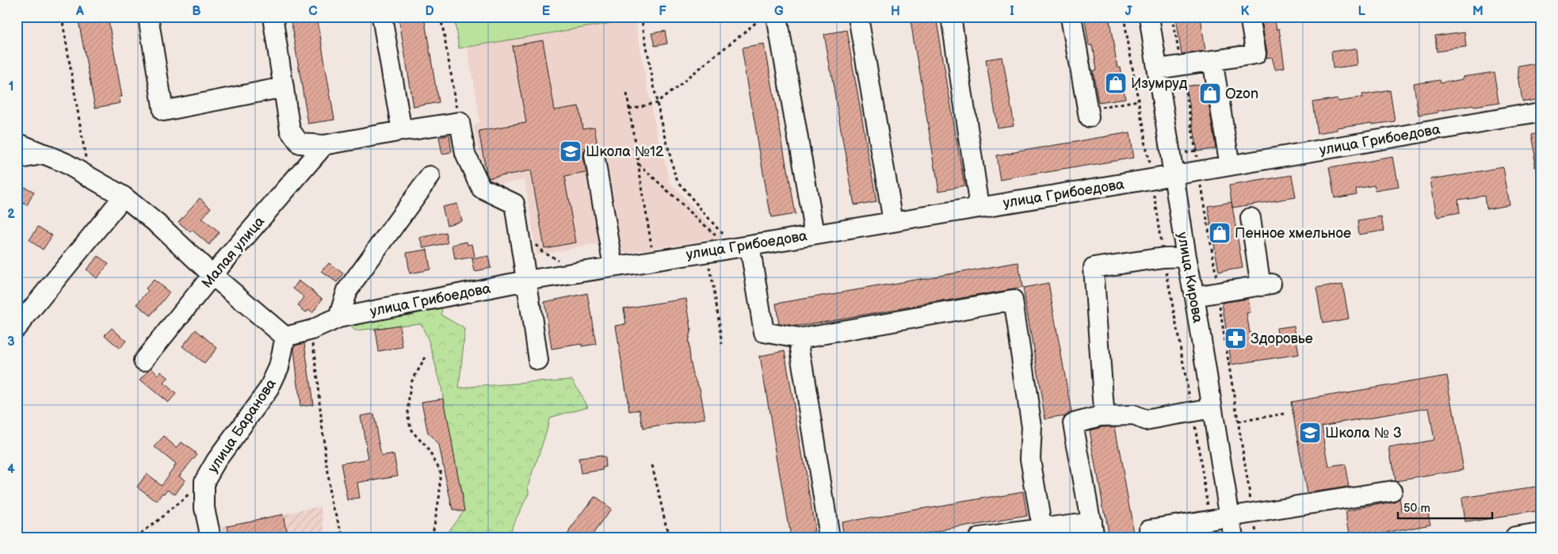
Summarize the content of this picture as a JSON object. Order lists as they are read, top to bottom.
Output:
{
  "streets": {
    "street": [
      "улица Грибоедова",
      "Малая улица",
      "улица Кирова",
      "улица Баранова"
    ]
  },
  "crossings": [
    ["улица Грибоедова", "улица Кирова"],
    ["улица Грибоедова", "улица Баранова"]
  ],
  "places": {
    "shop": ["Изумруд", "Ozon", "Пенное хмельное"],
    "school or university": ["Школа №12", "Школа № 3"],
    "pharmacy": ["Здоровье"]
  },
  "scale_bar": "50 m",
  "grid": {
    "columns": [
      "A",
      "B",
      "C",
      "D",
      "E",
      "F",
      "G",
      "H",
      "I",
      "J",
      "K",
      "L",
      "M"
    ],
    "rows": [
      "1",
      "2",
      "3",
      "4"
    ]
  }
}
